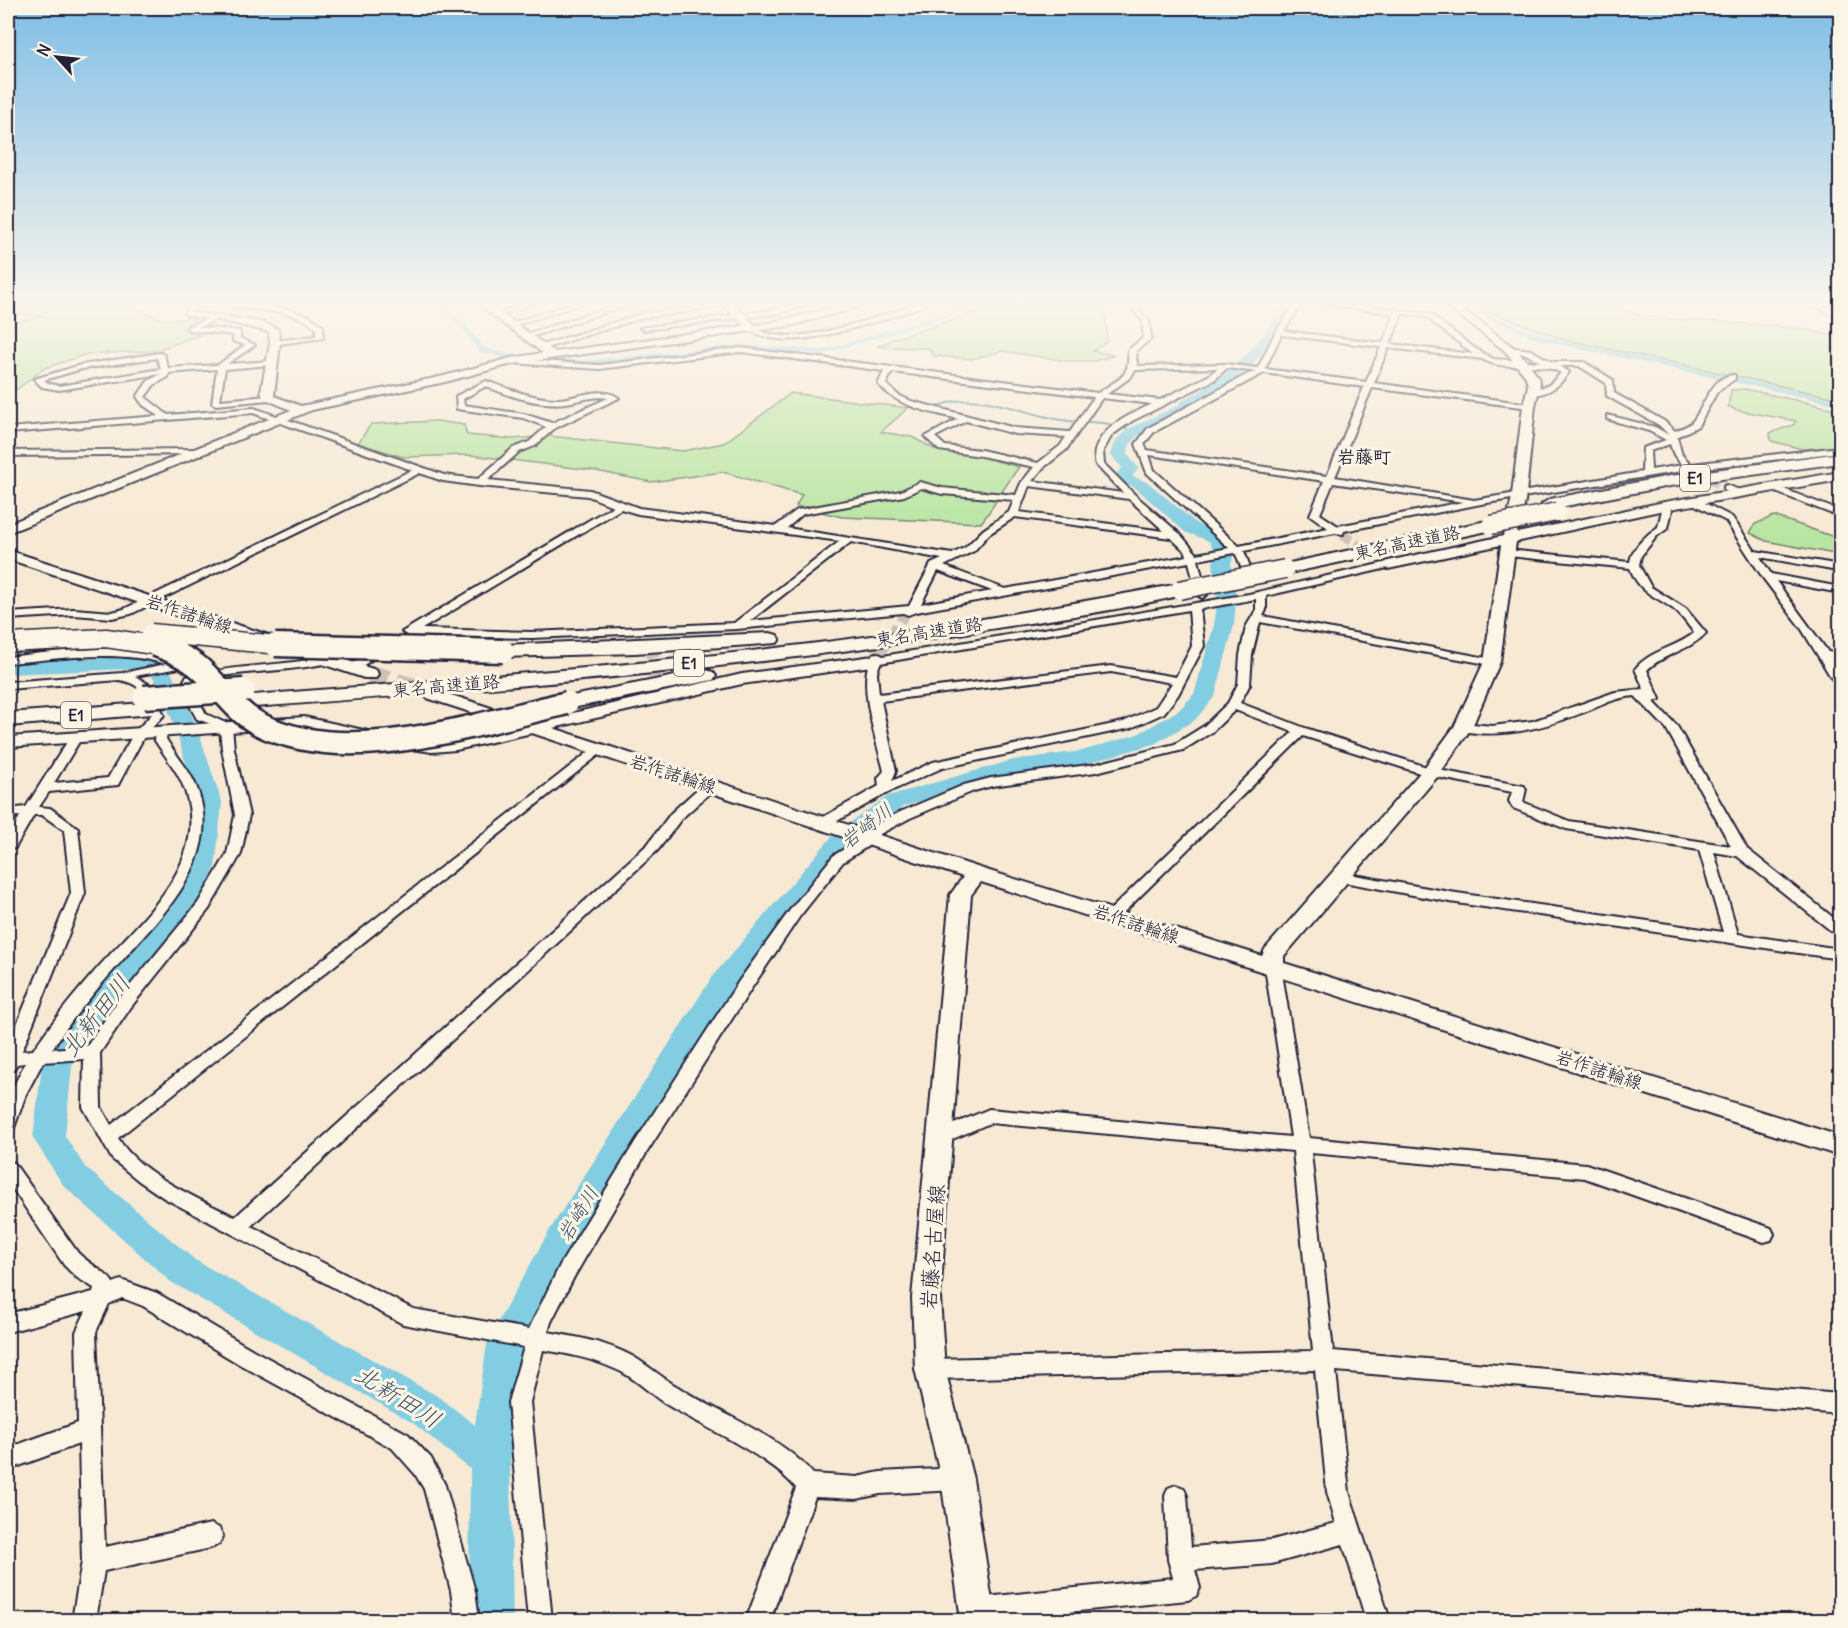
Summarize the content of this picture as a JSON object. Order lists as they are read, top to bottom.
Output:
{
  "streets": {
    "highway": ["E1", "東名高速道路"],
    "street": ["岩作諸輪線", "岩藤名古屋線"]
  },
  "crossings": [
    ["岩作諸輪線", "岩藤名古屋線"]
  ],
  "districts": ["岩藤町"],
  "water": ["岩崎川", "北新田川"],
  "north": "top left"
}
